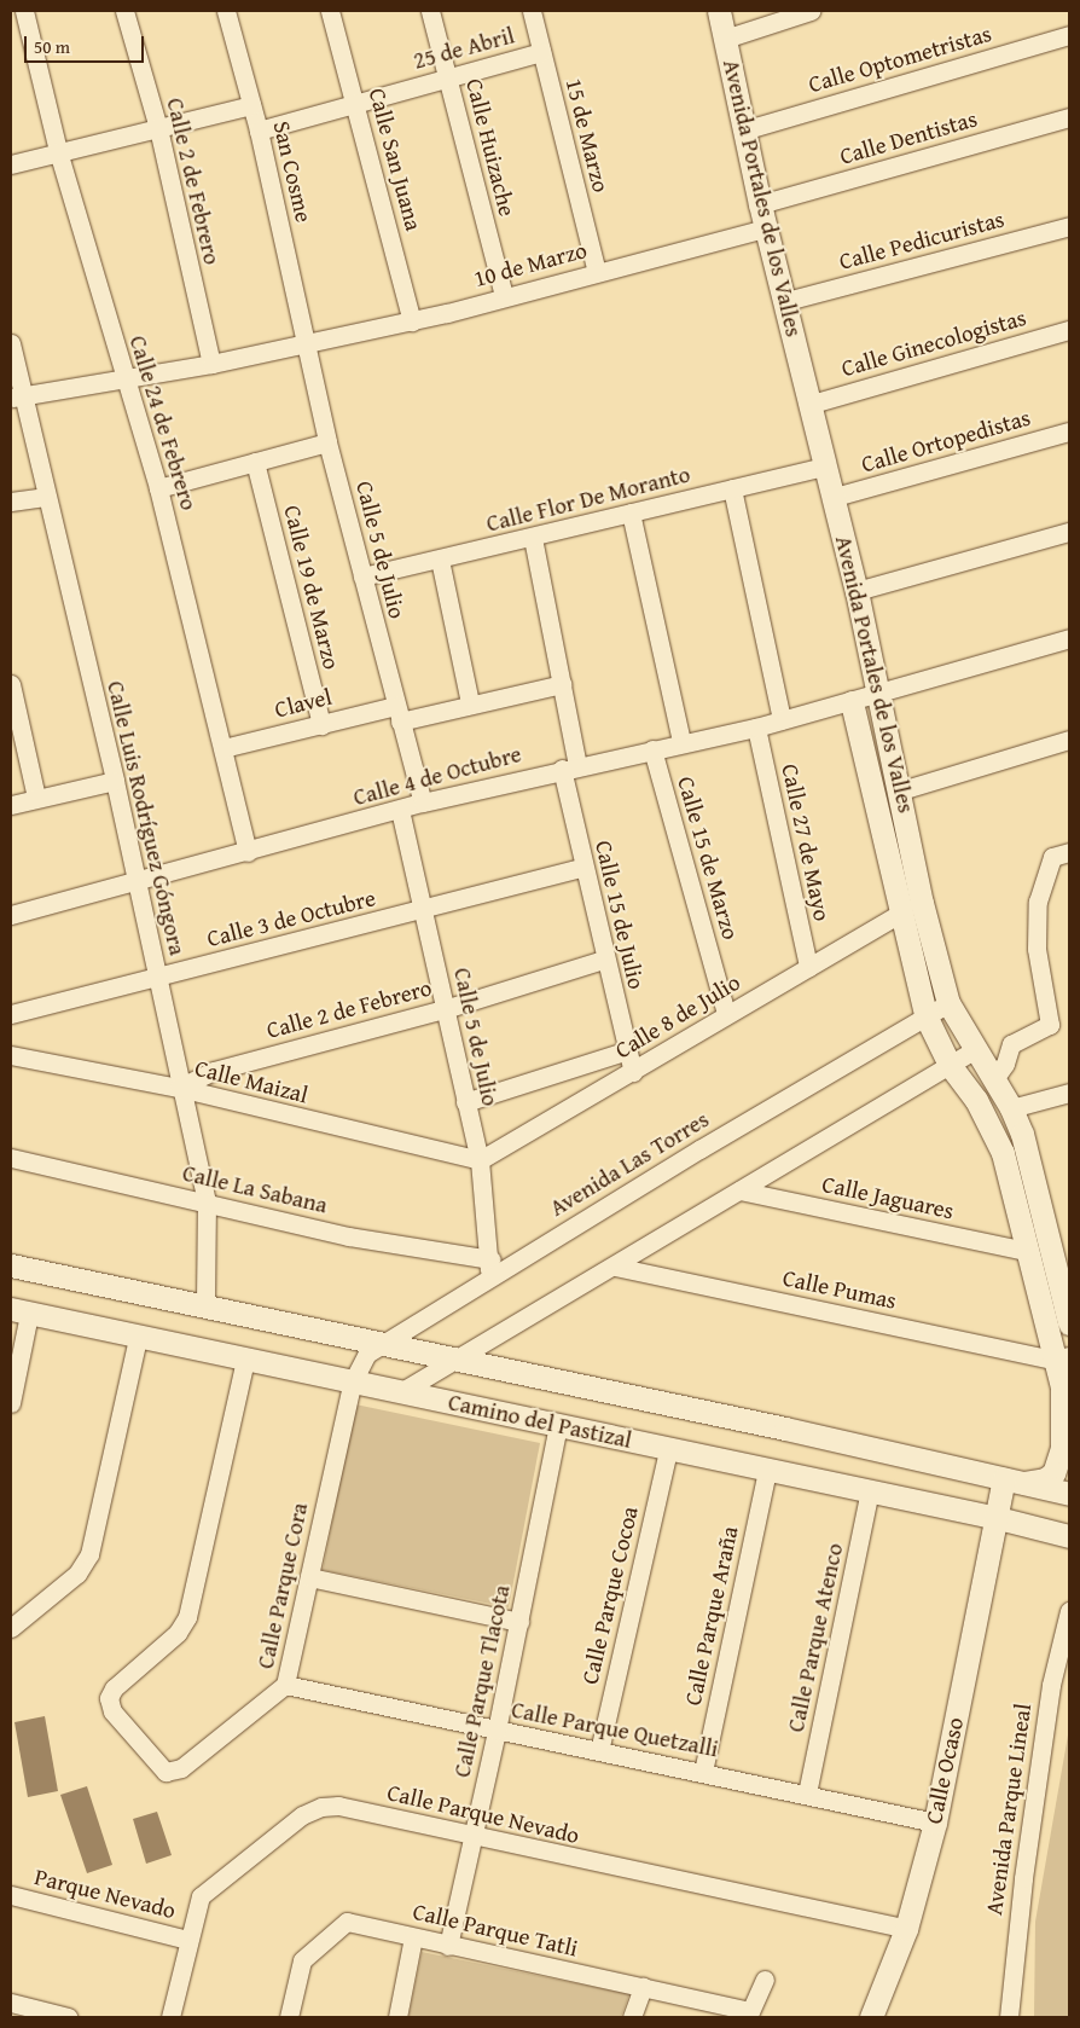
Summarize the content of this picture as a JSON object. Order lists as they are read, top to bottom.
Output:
{
  "streets": {
    "street": [
      "25 de Abril",
      "Calle Optometristas",
      "15 de Marzo",
      "Calle Dentistas",
      "Calle Huizache",
      "Calle San Juana",
      "San Cosme",
      "Calle 2 de Febrero",
      "Avenida Portales de los Valles",
      "Calle Pedicuristas",
      "10 de Marzo",
      "Calle Ginecologistas",
      "Calle 24 de Febrero",
      "Calle Ortopedistas",
      "Calle Flor De Moranto",
      "Calle 5 de Julio",
      "Calle 19 de Marzo",
      "Clavel",
      "Calle 4 de Octubre",
      "Calle Luis Rodríguez Góngora",
      "Calle 27 de Mayo",
      "Calle 15 de Marzo",
      "Calle 15 de Julio",
      "Calle 3 de Octubre",
      "Calle 8 de Julio",
      "Calle Maizal",
      "Avenida Las Torres",
      "Calle La Sabana",
      "Calle Jaguares",
      "Calle Pumas",
      "Camino del Pastizal",
      "Calle Parque Cora",
      "Calle Parque Cocoa",
      "Calle Parque Araña",
      "Calle Parque Atenco",
      "Calle Parque Tlacota",
      "Calle Parque Quetzalli",
      "Calle Ocaso",
      "Avenida Parque Lineal",
      "Calle Parque Nevado",
      "Parque Nevado",
      "Calle Parque Tatli"
    ]
  },
  "crossings": [
    ["25 de Abril", "15 de Marzo"],
    ["25 de Abril", "Calle Huizache"],
    ["25 de Abril", "Calle San Juana"],
    ["25 de Abril", "San Cosme"],
    ["Calle Optometristas", "Avenida Portales de los Valles"],
    ["15 de Marzo", "10 de Marzo"],
    ["Calle Dentistas", "Avenida Portales de los Valles"],
    ["Calle Huizache", "10 de Marzo"],
    ["Calle San Juana", "10 de Marzo"],
    ["San Cosme", "10 de Marzo"],
    ["San Cosme", "Calle 5 de Julio"],
    ["Calle 2 de Febrero", "10 de Marzo"],
    ["Calle 2 de Febrero", "Calle 5 de Julio"],
    ["Calle 2 de Febrero", "Calle Luis Rodríguez Góngora"],
    ["Calle 2 de Febrero", "Calle 15 de Julio"],
    ["Calle 2 de Febrero", "Calle Maizal"],
    ["Avenida Portales de los Valles", "Calle Pedicuristas"],
    ["Avenida Portales de los Valles", "10 de Marzo"],
    ["Avenida Portales de los Valles", "Calle Ginecologistas"],
    ["Avenida Portales de los Valles", "Calle Ortopedistas"],
    ["Avenida Portales de los Valles", "Calle Flor De Moranto"],
    ["Avenida Portales de los Valles", "Calle 4 de Octubre"],
    ["Avenida Portales de los Valles", "Calle 8 de Julio"],
    ["Avenida Portales de los Valles", "Avenida Las Torres"],
    ["Avenida Portales de los Valles", "Calle Jaguares"],
    ["Avenida Portales de los Valles", "Calle Pumas"],
    ["Avenida Portales de los Valles", "Camino del Pastizal"],
    ["Avenida Portales de los Valles", "Calle Ocaso"],
    ["10 de Marzo", "Calle 24 de Febrero"],
    ["10 de Marzo", "Calle 5 de Julio"],
    ["10 de Marzo", "Calle Luis Rodríguez Góngora"],
    ["Calle 24 de Febrero", "Clavel"],
    ["Calle 24 de Febrero", "Calle 4 de Octubre"],
    ["Calle Flor De Moranto", "Calle 5 de Julio"],
    ["Calle Flor De Moranto", "Calle 15 de Julio"],
    ["Calle 5 de Julio", "Clavel"],
    ["Calle 5 de Julio", "Calle 4 de Octubre"],
    ["Calle 5 de Julio", "Calle 3 de Octubre"],
    ["Calle 5 de Julio", "Calle 8 de Julio"],
    ["Calle 5 de Julio", "Calle Maizal"],
    ["Calle 5 de Julio", "Avenida Las Torres"],
    ["Calle 5 de Julio", "Calle La Sabana"],
    ["Calle 19 de Marzo", "Clavel"],
    ["Clavel", "Calle 15 de Julio"],
    ["Calle 4 de Octubre", "Calle Luis Rodríguez Góngora"],
    ["Calle 4 de Octubre", "Calle 27 de Mayo"],
    ["Calle 4 de Octubre", "Calle 15 de Marzo"],
    ["Calle 4 de Octubre", "Calle 15 de Julio"],
    ["Calle Luis Rodríguez Góngora", "Calle 3 de Octubre"],
    ["Calle Luis Rodríguez Góngora", "Calle Maizal"],
    ["Calle Luis Rodríguez Góngora", "Calle La Sabana"],
    ["Calle Luis Rodríguez Góngora", "Camino del Pastizal"],
    ["Calle 27 de Mayo", "Calle 8 de Julio"],
    ["Calle 15 de Marzo", "Calle 8 de Julio"],
    ["Calle 15 de Julio", "Calle 3 de Octubre"],
    ["Calle 15 de Julio", "Calle 8 de Julio"],
    ["Calle 8 de Julio", "Calle Maizal"],
    ["Avenida Las Torres", "Calle La Sabana"],
    ["Avenida Las Torres", "Camino del Pastizal"],
    ["Avenida Las Torres", "Calle Parque Cora"],
    ["Camino del Pastizal", "Calle Parque Cora"],
    ["Camino del Pastizal", "Calle Parque Cocoa"],
    ["Camino del Pastizal", "Calle Parque Araña"],
    ["Camino del Pastizal", "Calle Parque Atenco"],
    ["Camino del Pastizal", "Calle Parque Tlacota"],
    ["Camino del Pastizal", "Calle Ocaso"],
    ["Calle Parque Cora", "Calle Parque Quetzalli"],
    ["Calle Parque Cocoa", "Calle Parque Quetzalli"],
    ["Calle Parque Araña", "Calle Parque Quetzalli"],
    ["Calle Parque Atenco", "Calle Parque Quetzalli"],
    ["Calle Parque Tlacota", "Calle Parque Quetzalli"],
    ["Calle Parque Tlacota", "Calle Parque Nevado"],
    ["Calle Parque Tlacota", "Calle Parque Tatli"],
    ["Calle Parque Quetzalli", "Calle Ocaso"],
    ["Calle Ocaso", "Calle Parque Nevado"],
    ["Calle Parque Nevado", "Parque Nevado"]
  ],
  "scale_bar": "50 m"
}
